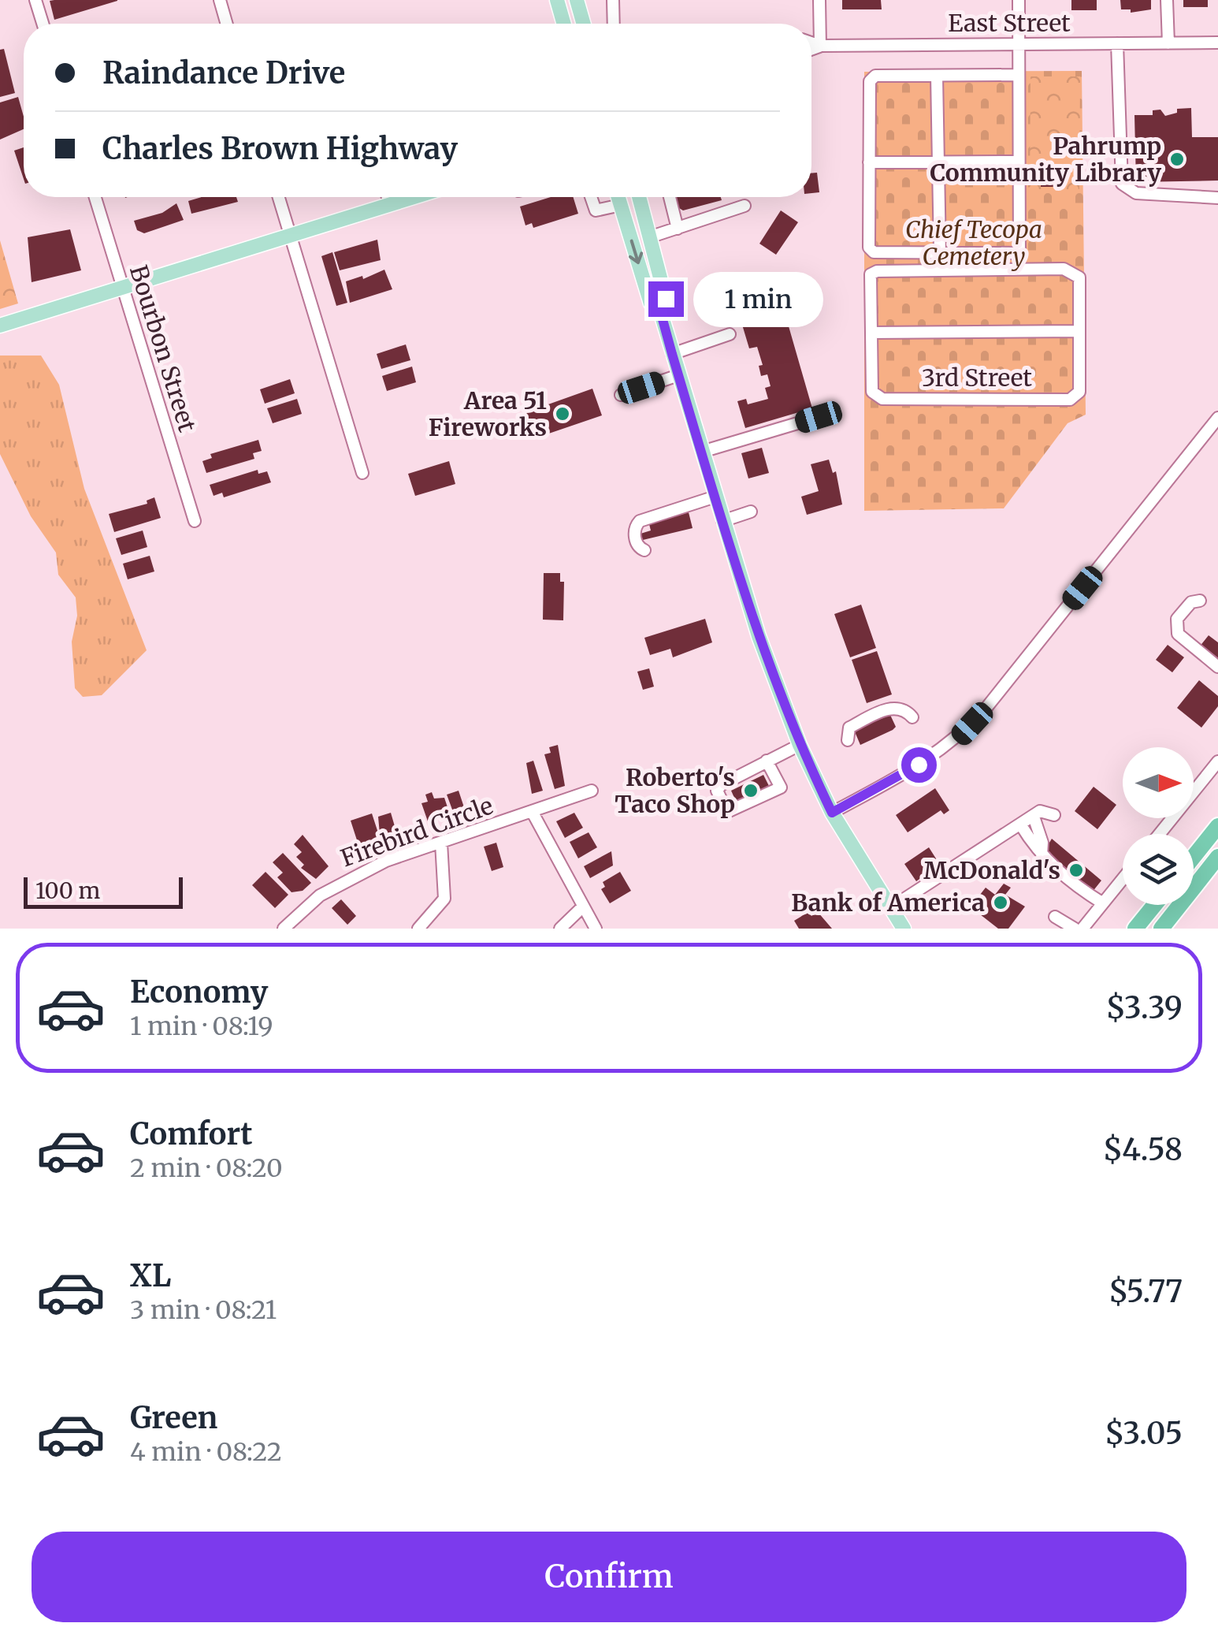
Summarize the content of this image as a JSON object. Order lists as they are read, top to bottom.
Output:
{
  "streets": {
    "street": [
      "East Street",
      "Bourbon Street",
      "3rd Street",
      "Firebird Circle"
    ]
  },
  "parks": ["Chief Tecopa Cemetery"],
  "places": [
    "Pahrump Community Library",
    "Area 51 Fireworks",
    "Roberto's Taco Shop",
    "McDonald's",
    "Bank of America"
  ],
  "scale_bar": "100 m",
  "north": "right",
  "page": {
    "banner": ["Raindance Drive", "Charles Brown Highway"],
    "bubble": "1 min",
    "scale": "100 m",
    "list": [
      {
        "name": "Economy",
        "note": "1 min · 08:19",
        "value": "$3.39"
      },
      {
        "name": "Comfort",
        "note": "2 min · 08:20",
        "value": "$4.58"
      },
      {
        "name": "XL",
        "note": "3 min · 08:21",
        "value": "$5.77"
      },
      {
        "name": "Green",
        "note": "4 min · 08:22",
        "value": "$3.05"
      }
    ],
    "buttons": "Confirm"
  }
}
